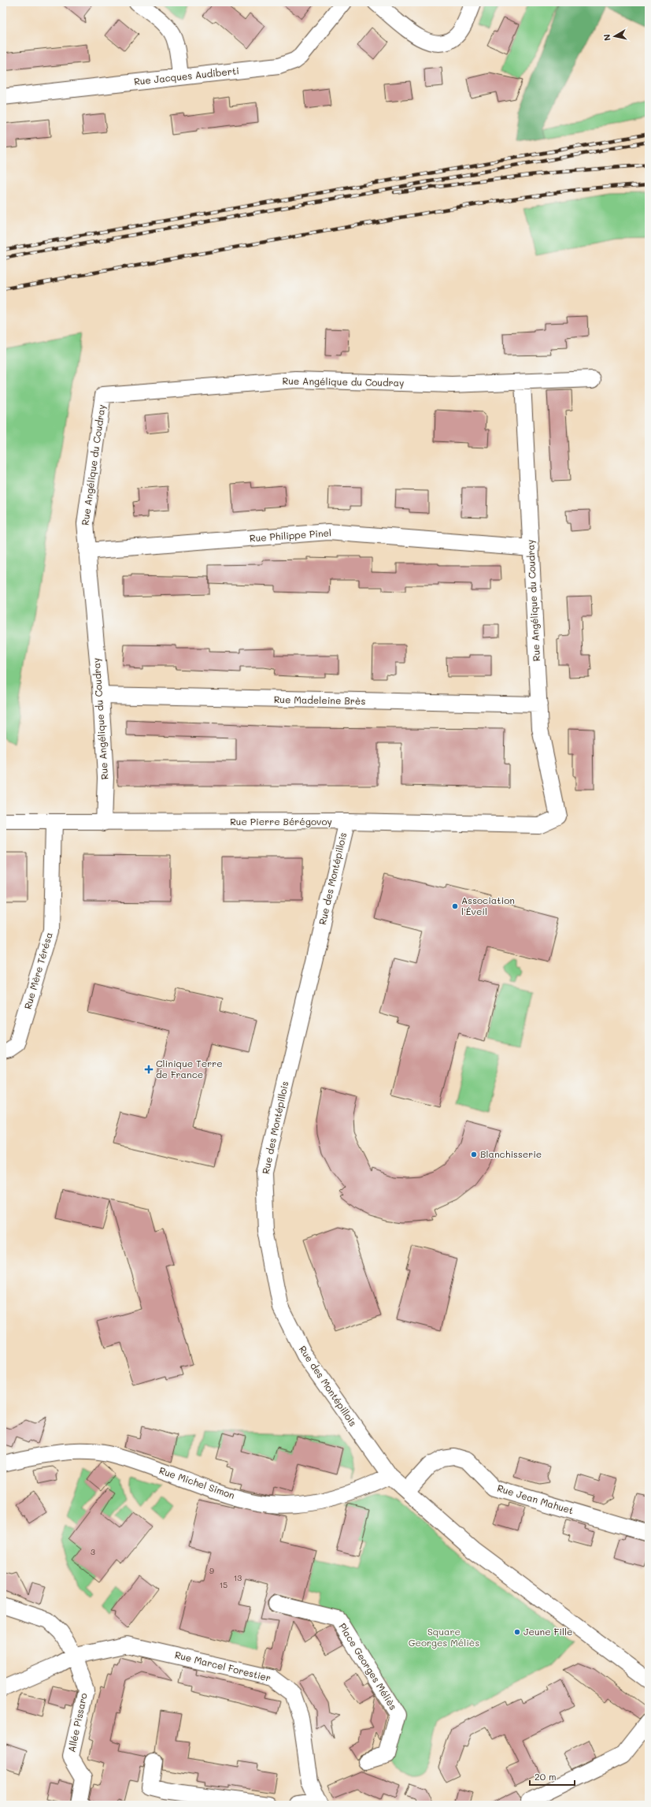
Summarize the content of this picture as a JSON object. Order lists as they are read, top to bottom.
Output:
{
  "streets": {
    "street": [
      "Rue Jacques Audiberti",
      "Rue Angélique du Coudray",
      "Rue Philippe Pinel",
      "Rue Madeleine Brès",
      "Rue Pierre Bérégovoy",
      "Rue des Montépillois",
      "Rue Mère Térésa",
      "Rue Michel Simon",
      "Rue Jean Mahuet",
      "Rue Marcel Forestier",
      "Place Georges Méliès",
      "Allée Pissaro"
    ]
  },
  "crossings": [
    ["Rue Angélique du Coudray", "Rue Philippe Pinel"],
    ["Rue Angélique du Coudray", "Rue Madeleine Brès"],
    ["Rue Angélique du Coudray", "Rue Pierre Bérégovoy"],
    ["Rue Pierre Bérégovoy", "Rue des Montépillois"],
    ["Rue Pierre Bérégovoy", "Rue Mère Térésa"],
    ["Rue des Montépillois", "Rue Michel Simon"],
    ["Rue des Montépillois", "Rue Jean Mahuet"],
    ["Rue Marcel Forestier", "Allée Pissaro"]
  ],
  "parks": ["Square Georges Méliès"],
  "places": {
    "other": ["Association l'Éveil", "Blanchisserie", "Jeune Fille"],
    "health": ["Clinique Terre de France"]
  },
  "house_numbers": [
    "3",
    "9",
    "13",
    "15"
  ],
  "scale_bar": "20 m",
  "north": "left"
}
